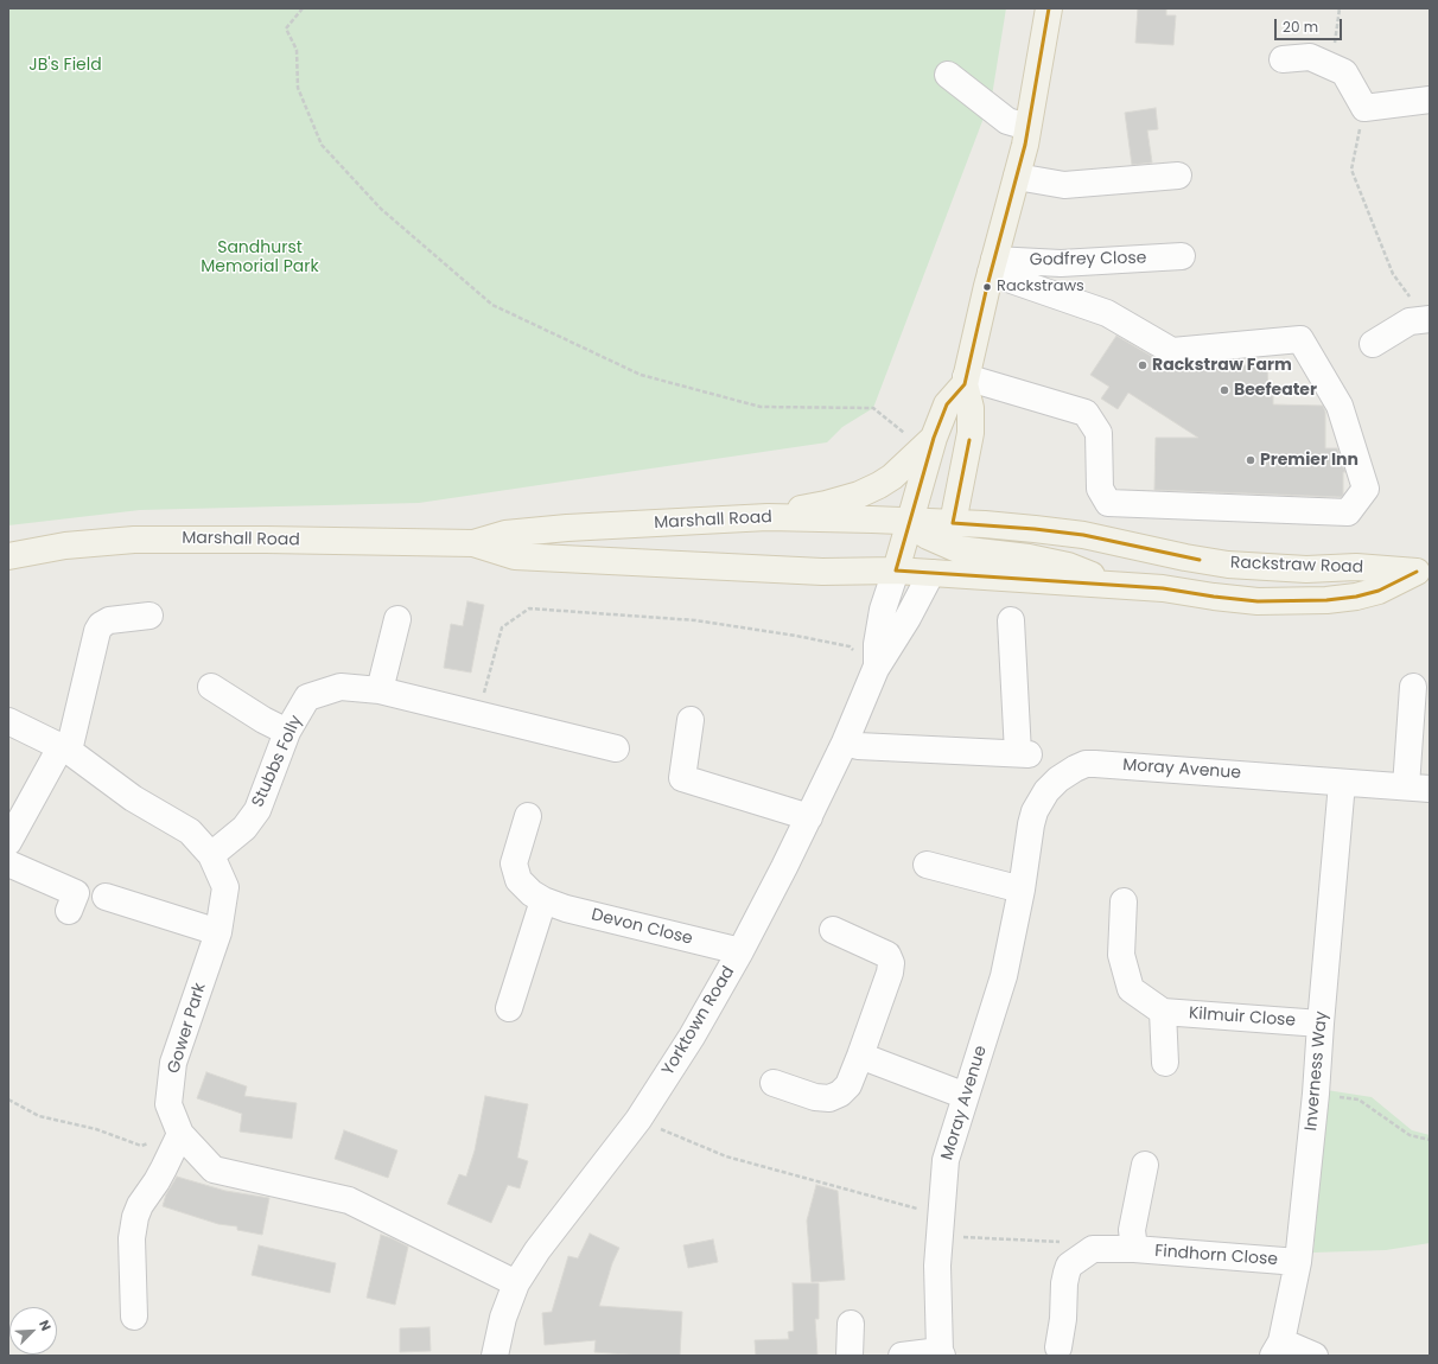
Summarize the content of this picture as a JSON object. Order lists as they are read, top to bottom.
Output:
{
  "streets": {
    "main road": ["Marshall Road", "Rackstraw Road", "Yorktown Road"],
    "street": [
      "Godfrey Close",
      "Stubbs Folly",
      "Moray Avenue",
      "Devon Close",
      "Kilmuir Close",
      "Gower Park",
      "Inverness Way",
      "Findhorn Close"
    ]
  },
  "crossings": [
    ["Godfrey Close", "Yorktown Road"],
    ["Marshall Road", "Rackstraw Road"],
    ["Marshall Road", "Yorktown Road"],
    ["Rackstraw Road", "Yorktown Road"],
    ["Stubbs Folly", "Gower Park"],
    ["Moray Avenue", "Inverness Way"],
    ["Devon Close", "Yorktown Road"],
    ["Kilmuir Close", "Inverness Way"],
    ["Yorktown Road", "Gower Park"],
    ["Inverness Way", "Findhorn Close"]
  ],
  "parks": ["JB's Field", "Sandhurst Memorial Park"],
  "places": [
    "Rackstraws",
    "Rackstraw Farm",
    "Beefeater",
    "Premier Inn"
  ],
  "scale_bar": "20 m",
  "north": "top right"
}
